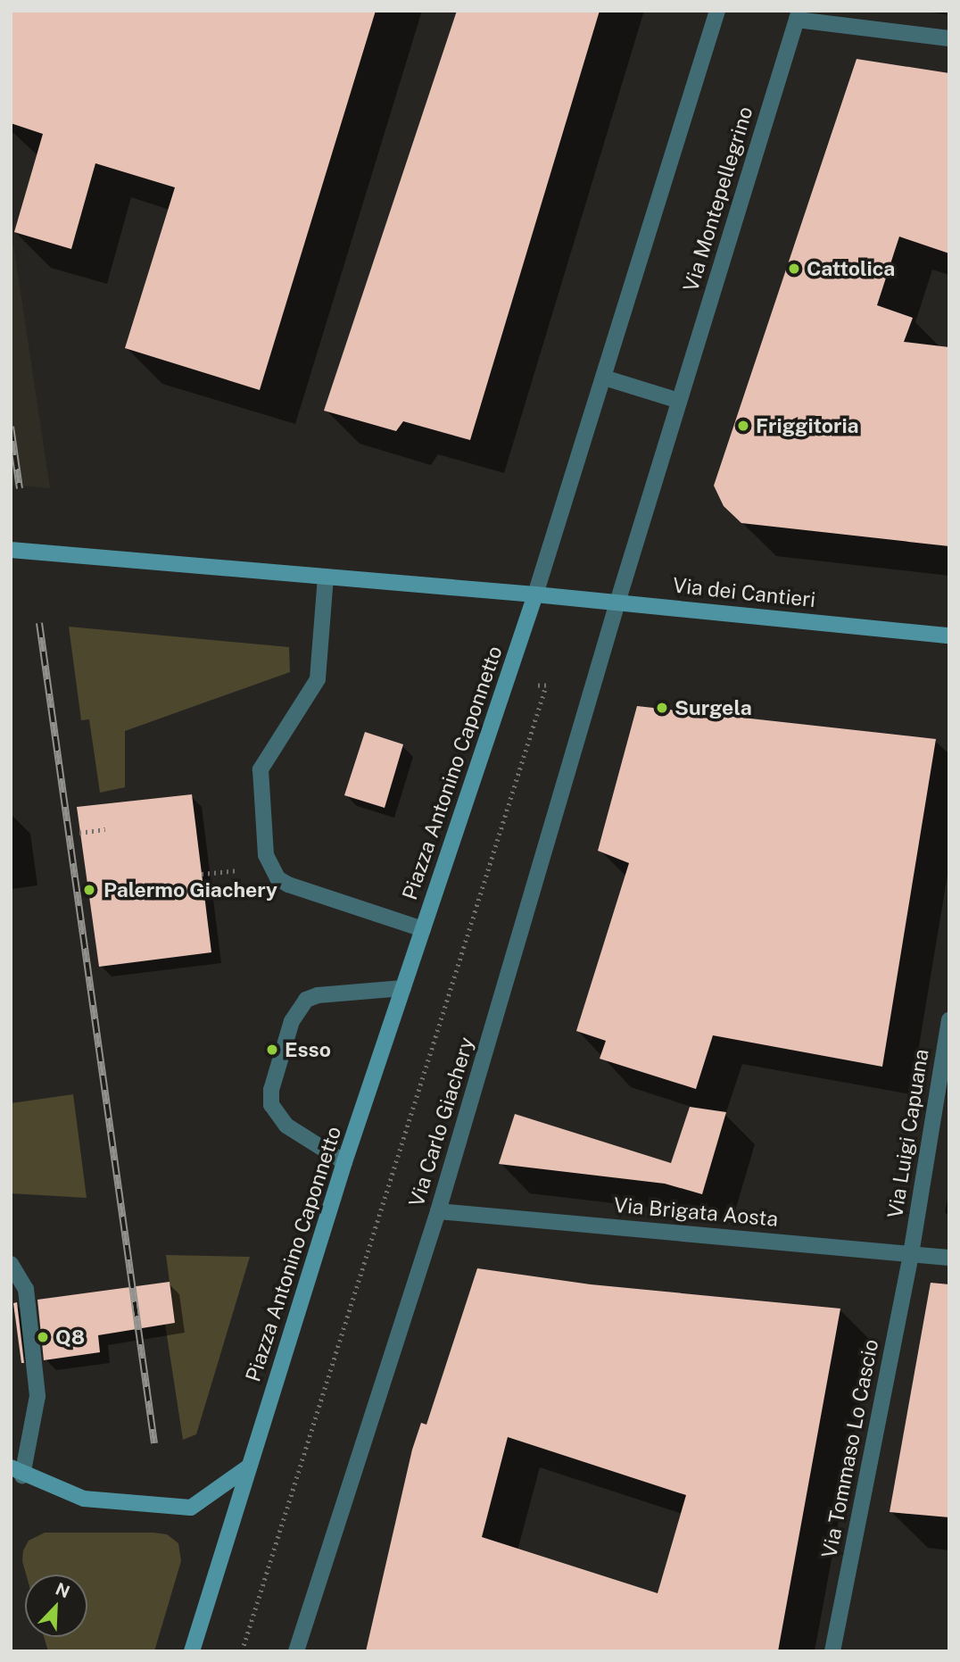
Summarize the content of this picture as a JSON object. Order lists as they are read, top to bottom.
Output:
{
  "streets": {
    "main road": ["Via dei Cantieri", "Piazza Antonino Caponnetto"],
    "street": [
      "Via Montepellegrino",
      "Via Carlo Giachery",
      "Via Luigi Capuana",
      "Via Brigata Aosta",
      "Via Tommaso Lo Cascio"
    ]
  },
  "crossings": [
    ["Via Montepellegrino", "Via dei Cantieri"],
    ["Via Montepellegrino", "Via Carlo Giachery"],
    ["Via dei Cantieri", "Piazza Antonino Caponnetto"],
    ["Via dei Cantieri", "Via Carlo Giachery"],
    ["Via Carlo Giachery", "Via Brigata Aosta"],
    ["Via Luigi Capuana", "Via Brigata Aosta"],
    ["Via Luigi Capuana", "Via Tommaso Lo Cascio"],
    ["Via Brigata Aosta", "Via Tommaso Lo Cascio"]
  ],
  "places": [
    "Cattolica",
    "Friggitoria",
    "Surgela",
    "Palermo Giachery",
    "Esso",
    "Q8"
  ],
  "north": "top right"
}
